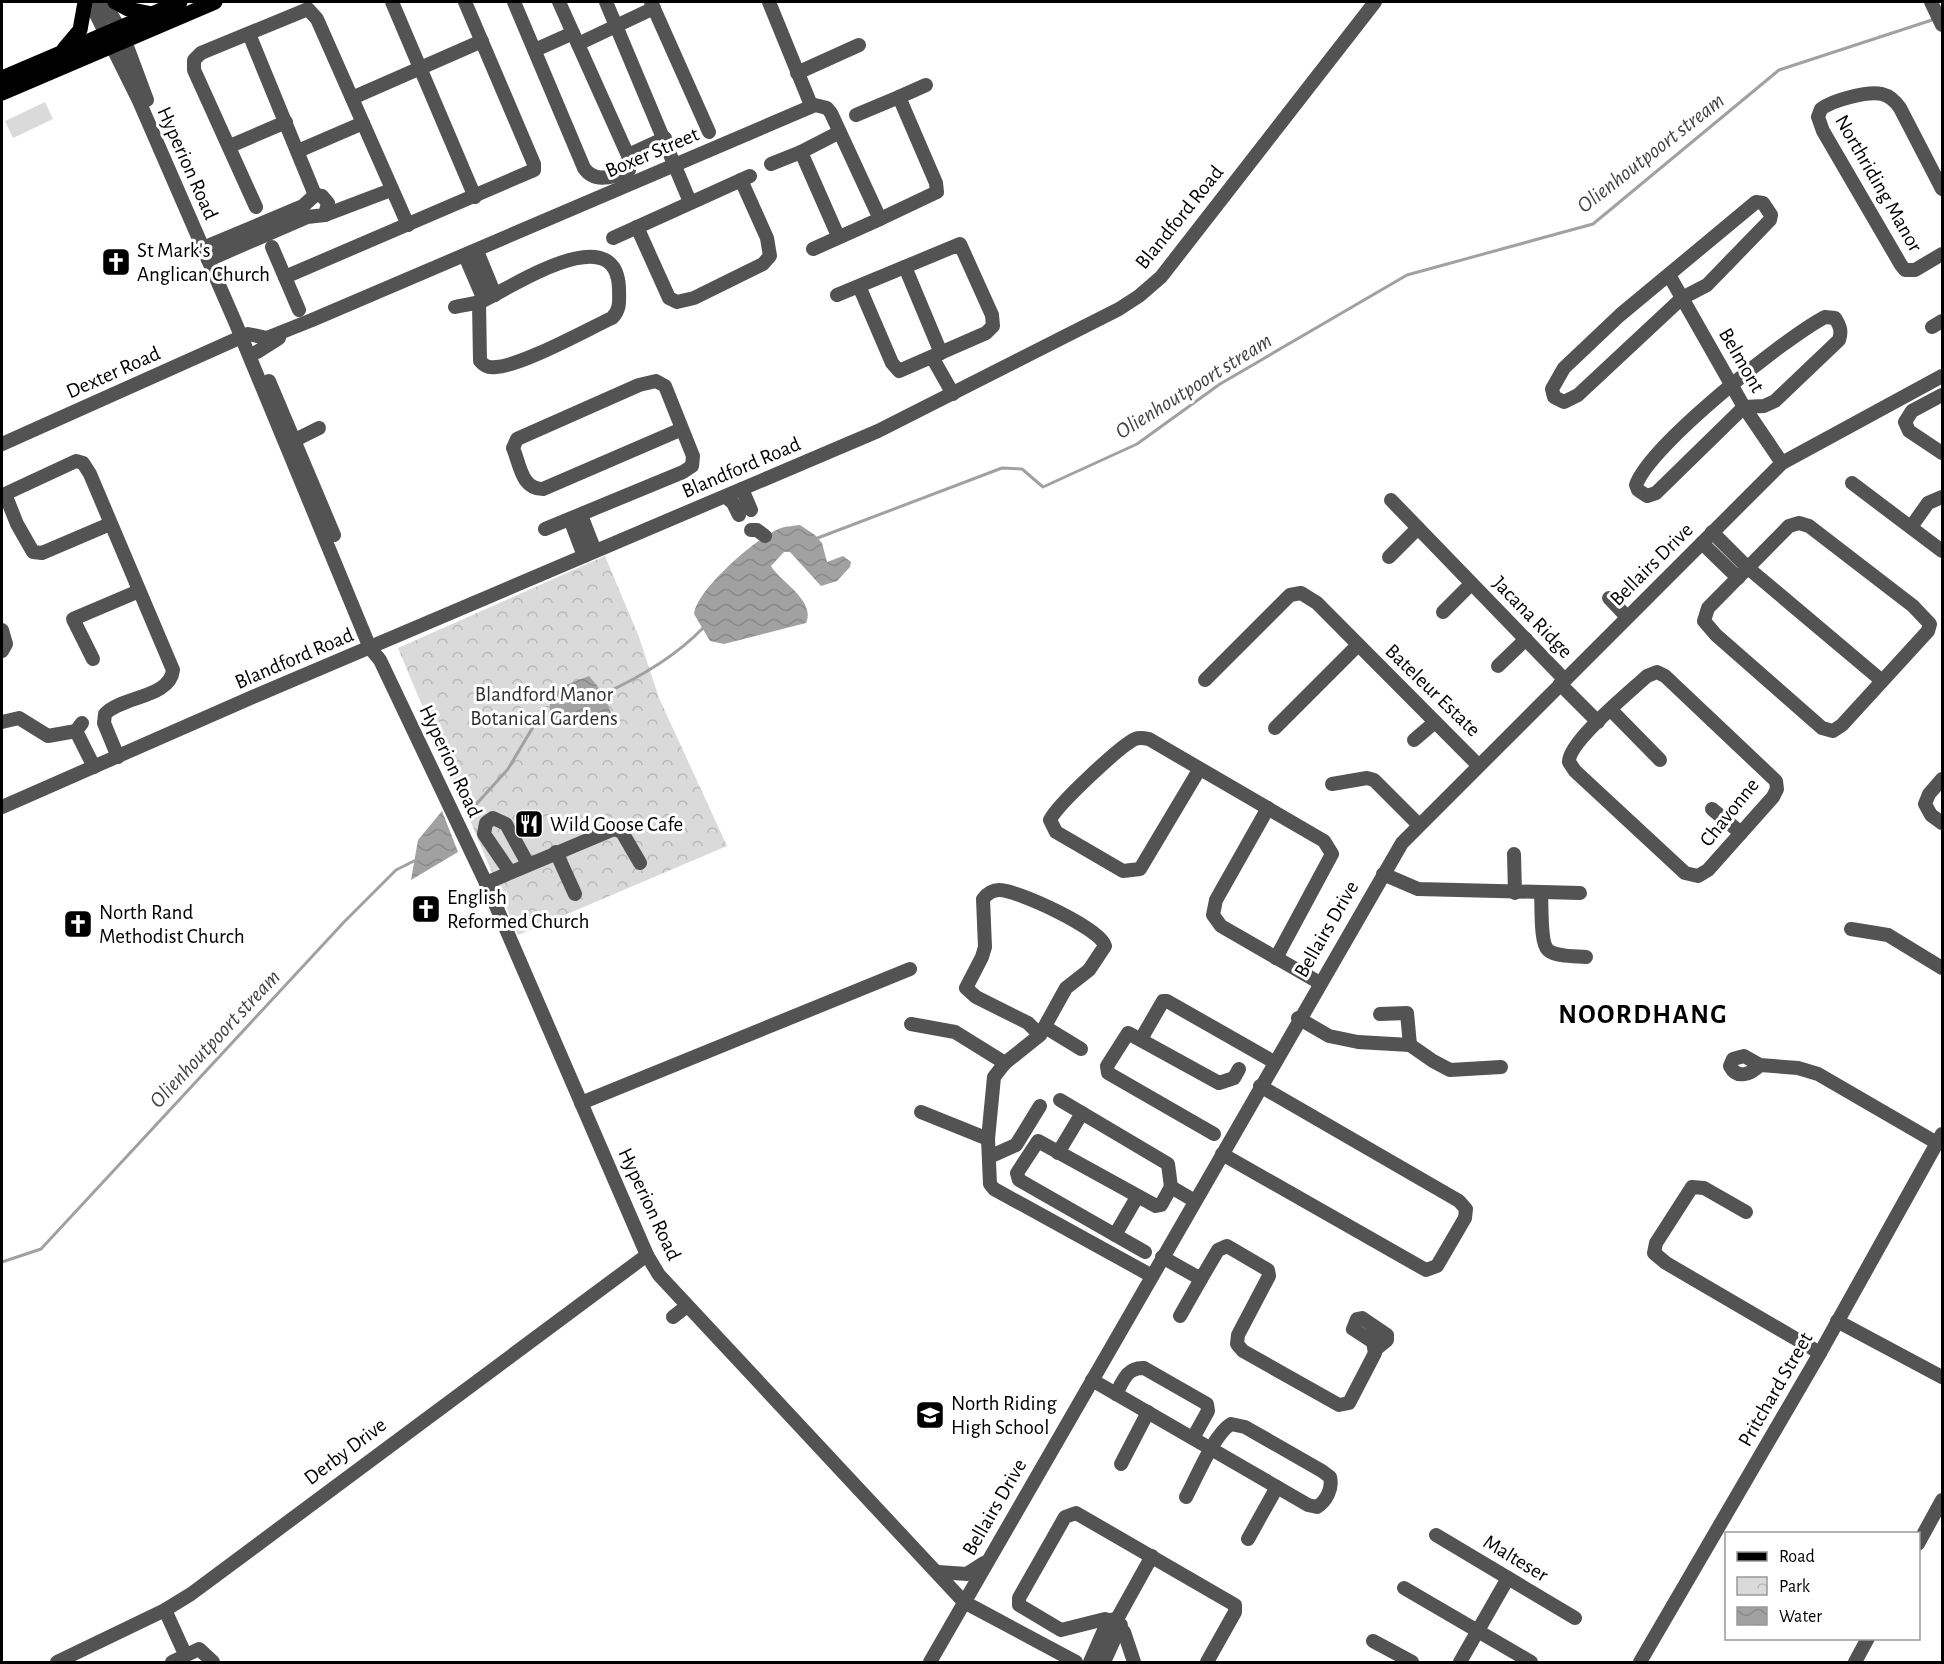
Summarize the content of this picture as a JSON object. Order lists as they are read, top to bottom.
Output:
{
  "streets": {
    "street": [
      "Boxer Street",
      "Hyperion Road",
      "Northriding Manor",
      "Blandford Road",
      "Belmont",
      "Dexter Road",
      "Bellairs Drive",
      "Jacana Ridge",
      "Bateleur Estate",
      "Chavonne",
      "Pritchard Street",
      "Derby Drive",
      "Malteser"
    ]
  },
  "crossings": [
    ["Boxer Street", "Hyperion Road"],
    ["Boxer Street", "Dexter Road"],
    ["Hyperion Road", "Blandford Road"],
    ["Hyperion Road", "Dexter Road"],
    ["Hyperion Road", "Bellairs Drive"],
    ["Hyperion Road", "Derby Drive"],
    ["Belmont", "Bellairs Drive"],
    ["Bellairs Drive", "Jacana Ridge"],
    ["Bellairs Drive", "Bateleur Estate"]
  ],
  "districts": ["NOORDHANG"],
  "water": ["Olienhoutpoort stream"],
  "parks": ["Blandford Manor Botanical Gardens"],
  "places": {
    "church": ["St Mark's Anglican Church", "English Reformed Church", "North Rand Methodist Church"],
    "restaurant": ["Wild Goose Cafe"],
    "school or university": ["North Riding High School"]
  },
  "legend": ["Road", "Park", "Water"]
}
